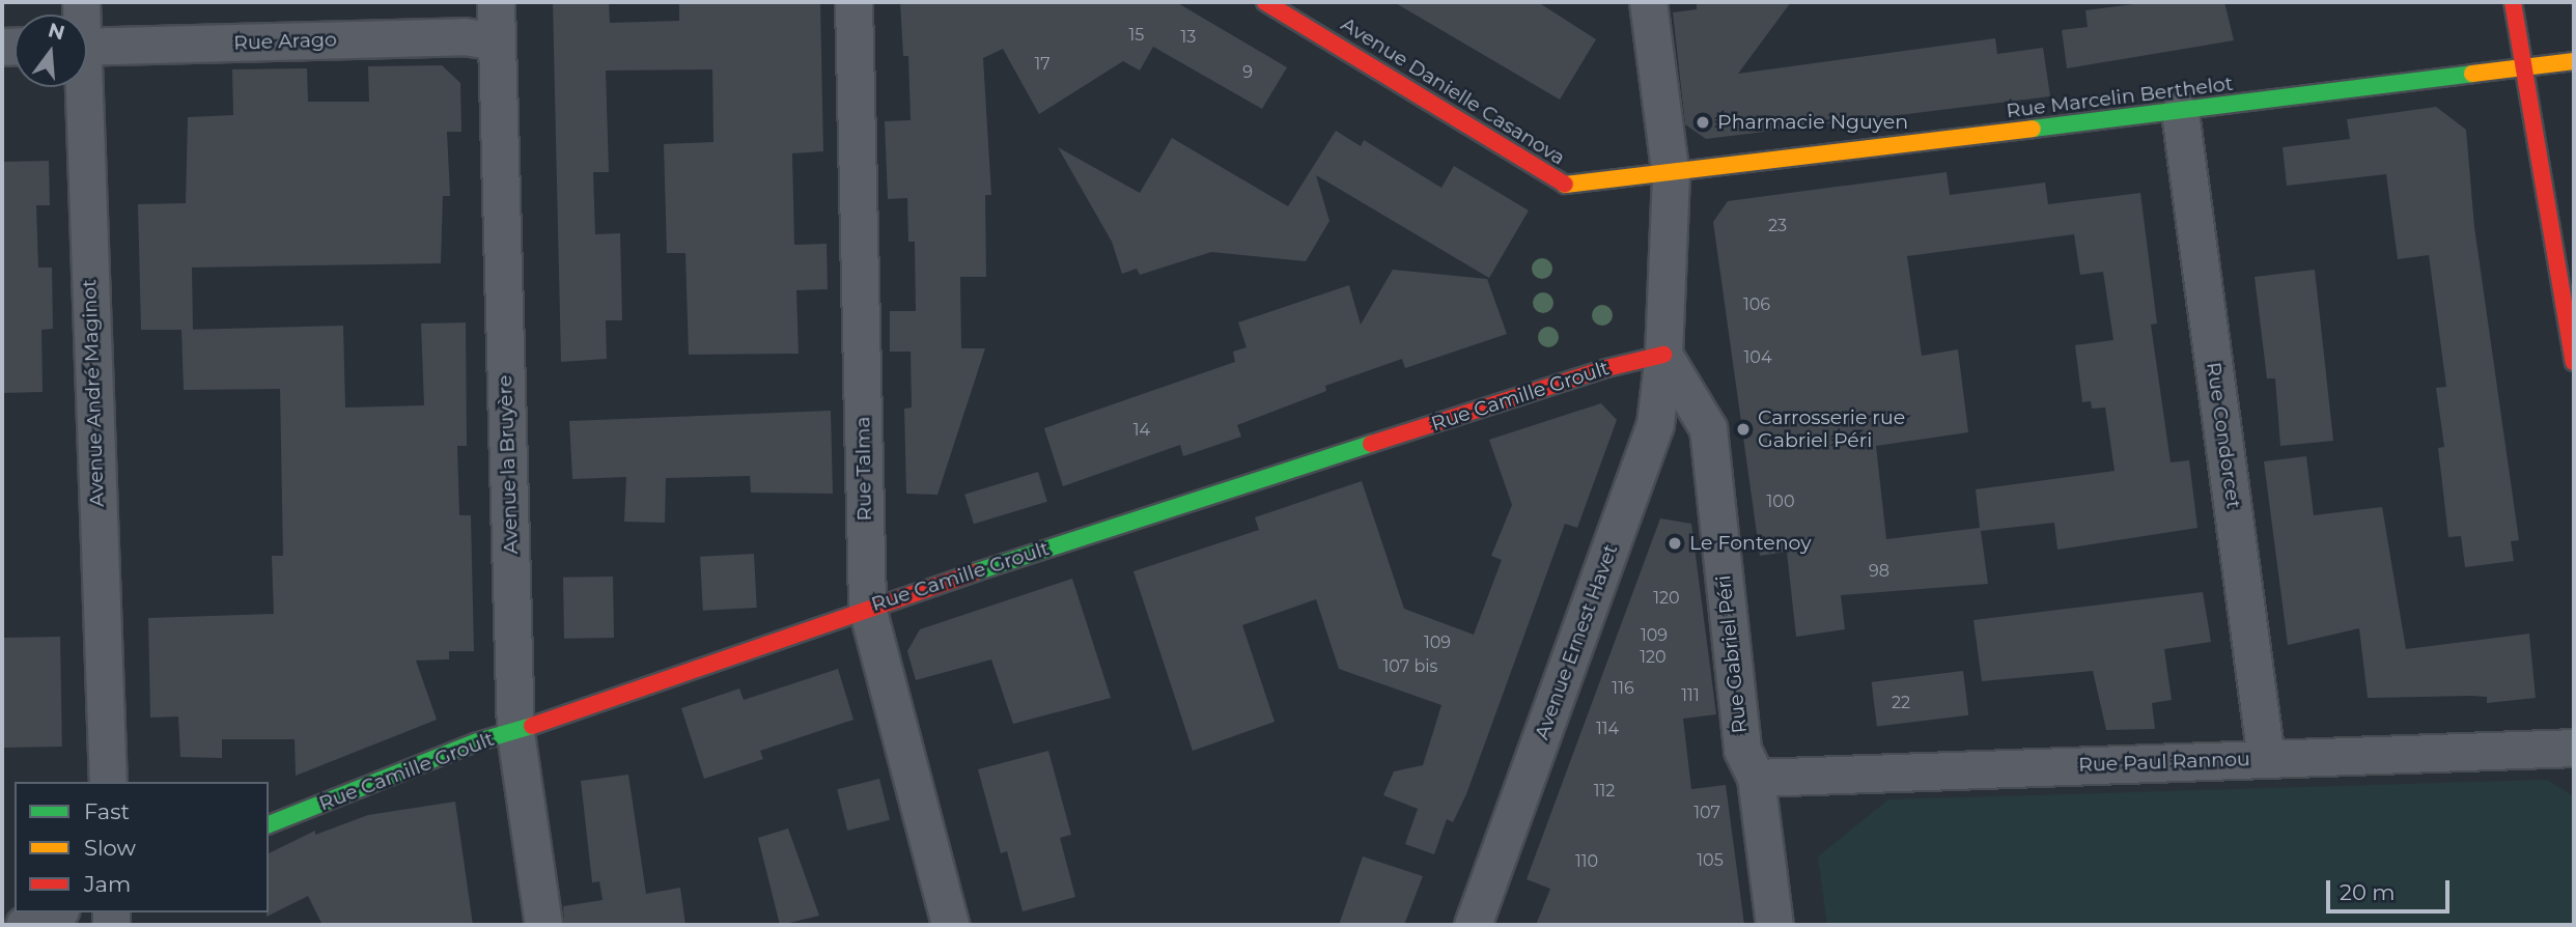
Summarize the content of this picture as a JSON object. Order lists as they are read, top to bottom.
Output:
{
  "streets": {
    "street": [
      "Rue Arago",
      "Avenue Danielle Casanova",
      "Rue Marcelin Berthelot",
      "Avenue André Maginot",
      "Rue Camille Groult",
      "Rue Condorcet",
      "Avenue la Bruyère",
      "Rue Talma",
      "Avenue Ernest Havet",
      "Rue Gabriel Péri",
      "Rue Paul Rannou"
    ]
  },
  "crossings": [
    ["Rue Arago", "Avenue la Bruyère"],
    ["Avenue Danielle Casanova", "Rue Marcelin Berthelot"],
    ["Rue Marcelin Berthelot", "Rue Condorcet"],
    ["Rue Camille Groult", "Avenue la Bruyère"],
    ["Rue Camille Groult", "Rue Talma"],
    ["Rue Camille Groult", "Avenue Ernest Havet"],
    ["Rue Camille Groult", "Rue Gabriel Péri"],
    ["Rue Condorcet", "Rue Paul Rannou"],
    ["Avenue Ernest Havet", "Rue Gabriel Péri"],
    ["Rue Gabriel Péri", "Rue Paul Rannou"]
  ],
  "places": ["Pharmacie Nguyen", "Carrosserie rue Gabriel Péri", "Le Fontenoy"],
  "house_numbers": [
    "15",
    "13",
    "17",
    "9",
    "23",
    "106",
    "104",
    "14",
    "100",
    "98",
    "120",
    "109",
    "109",
    "120",
    "107 bis",
    "116",
    "111",
    "22",
    "114",
    "112",
    "107",
    "105",
    "110"
  ],
  "legend": ["Fast", "Slow", "Jam"],
  "scale_bar": "20 m",
  "north": "top"
}
